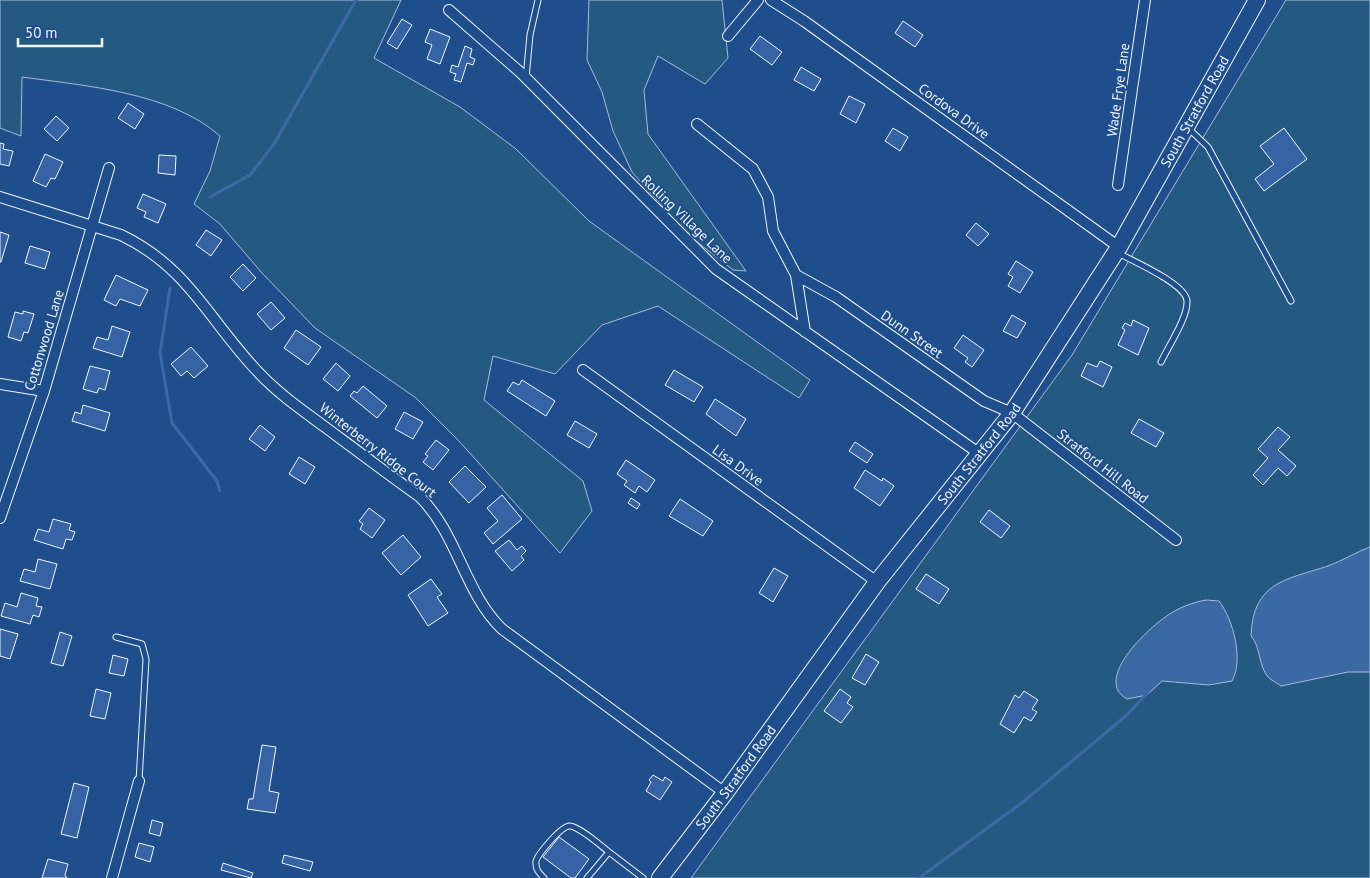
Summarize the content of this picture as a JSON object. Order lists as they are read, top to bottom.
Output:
{
  "streets": {
    "main road": ["South Stratford Road"],
    "street": [
      "Wade Frye Lane",
      "Cordova Drive",
      "Rolling Village Lane",
      "Dunn Street",
      "Cottonwood Lane",
      "Winterberry Ridge Court",
      "Lisa Drive",
      "Stratford Hill Road"
    ]
  },
  "crossings": [
    ["Cordova Drive", "South Stratford Road"],
    ["South Stratford Road", "Rolling Village Lane"],
    ["South Stratford Road", "Dunn Street"],
    ["South Stratford Road", "Winterberry Ridge Court"],
    ["South Stratford Road", "Lisa Drive"],
    ["South Stratford Road", "Stratford Hill Road"],
    ["Dunn Street", "Stratford Hill Road"],
    ["Cottonwood Lane", "Winterberry Ridge Court"]
  ],
  "scale_bar": "50 m"
}
